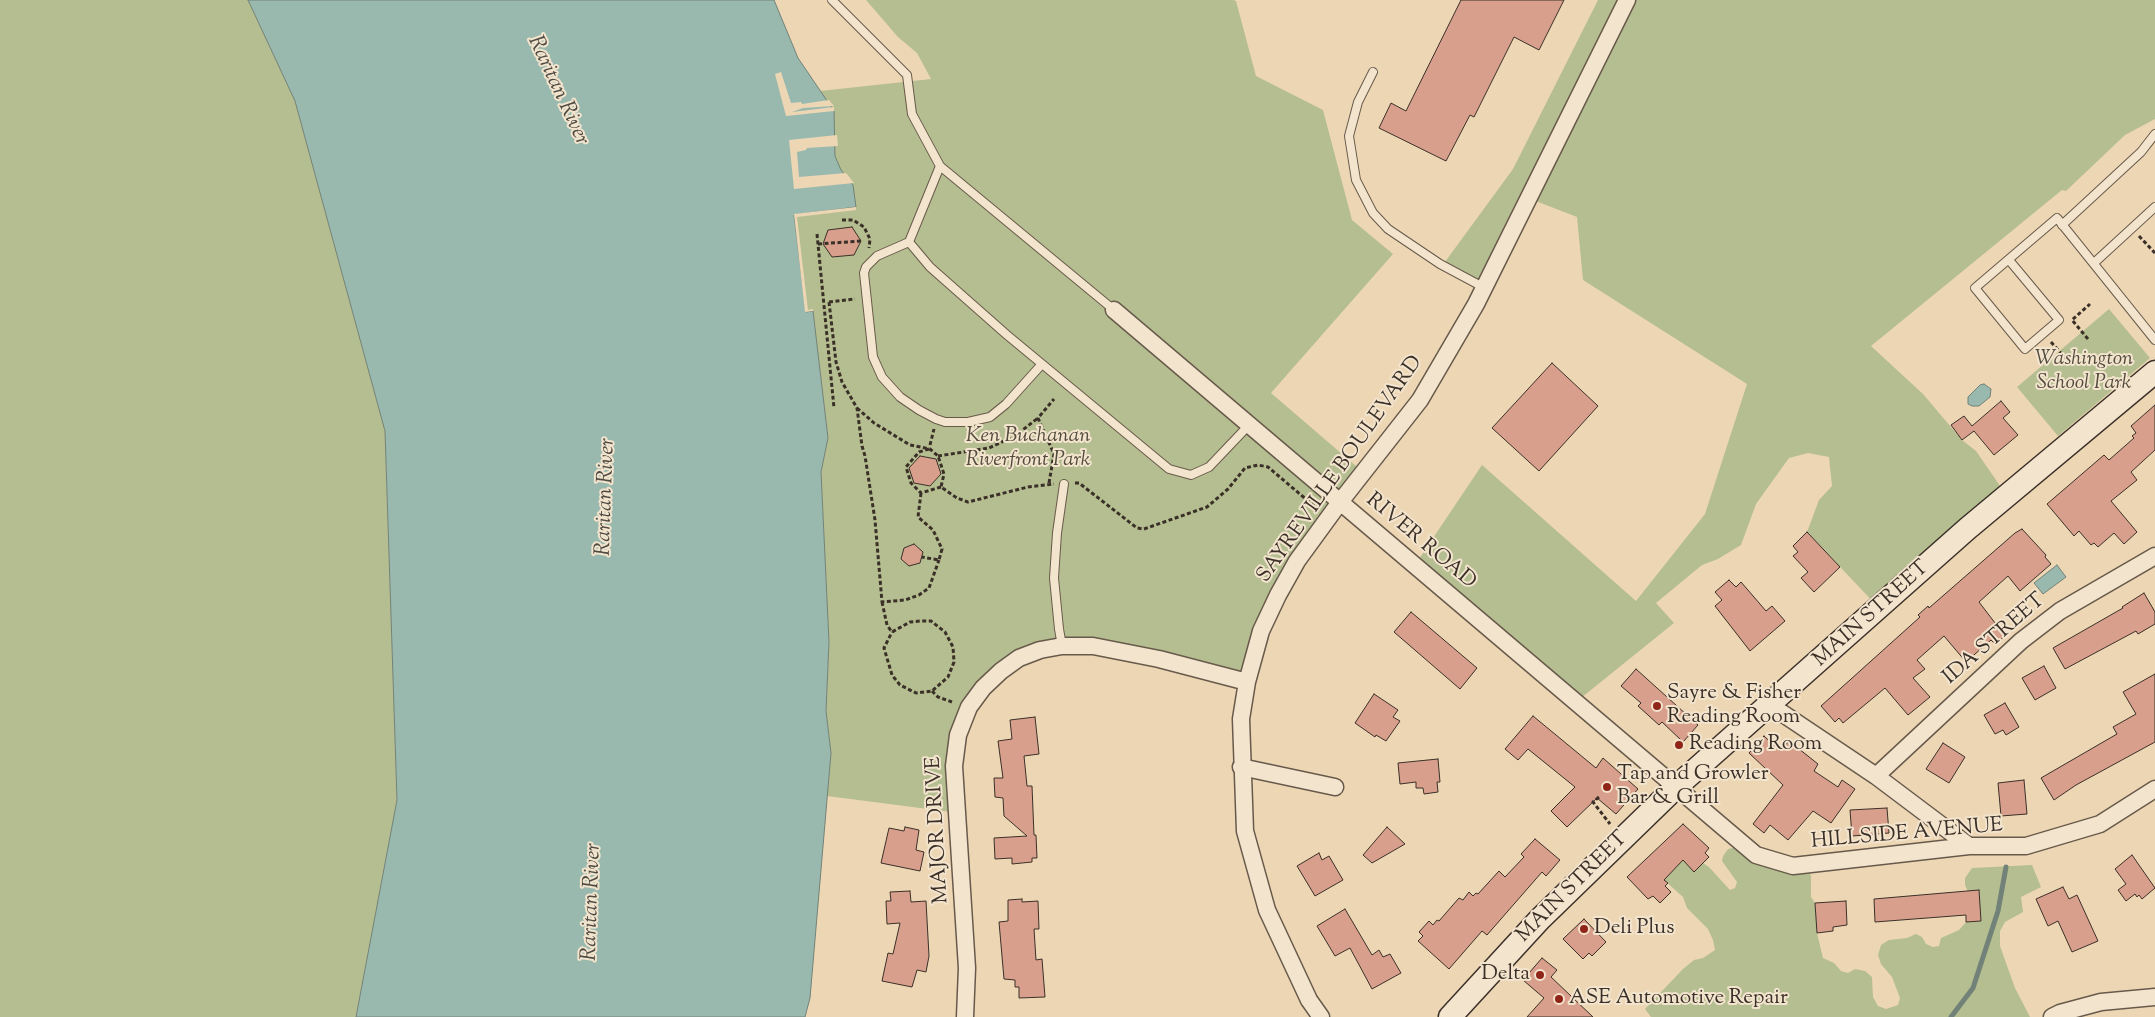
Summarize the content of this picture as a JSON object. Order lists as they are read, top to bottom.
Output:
{
  "streets": {
    "main road": ["MAIN STREET"],
    "street": [
      "SAYREVILLE BOULEVARD",
      "RIVER ROAD",
      "IDA STREET",
      "MAJOR DRIVE",
      "HILLSIDE AVENUE"
    ]
  },
  "crossings": [
    ["SAYREVILLE BOULEVARD", "RIVER ROAD"],
    ["SAYREVILLE BOULEVARD", "MAJOR DRIVE"],
    ["RIVER ROAD", "MAIN STREET"],
    ["RIVER ROAD", "HILLSIDE AVENUE"],
    ["MAIN STREET", "HILLSIDE AVENUE"]
  ],
  "water": ["Raritan River"],
  "parks": ["Washington School Park", "Ken Buchanan Riverfront Park"],
  "places": [
    "Sayre & Fisher Reading Room",
    "Reading Room",
    "Tap and Growler Bar & Grill",
    "Deli Plus",
    "Delta",
    "ASE Automotive Repair"
  ]
}
